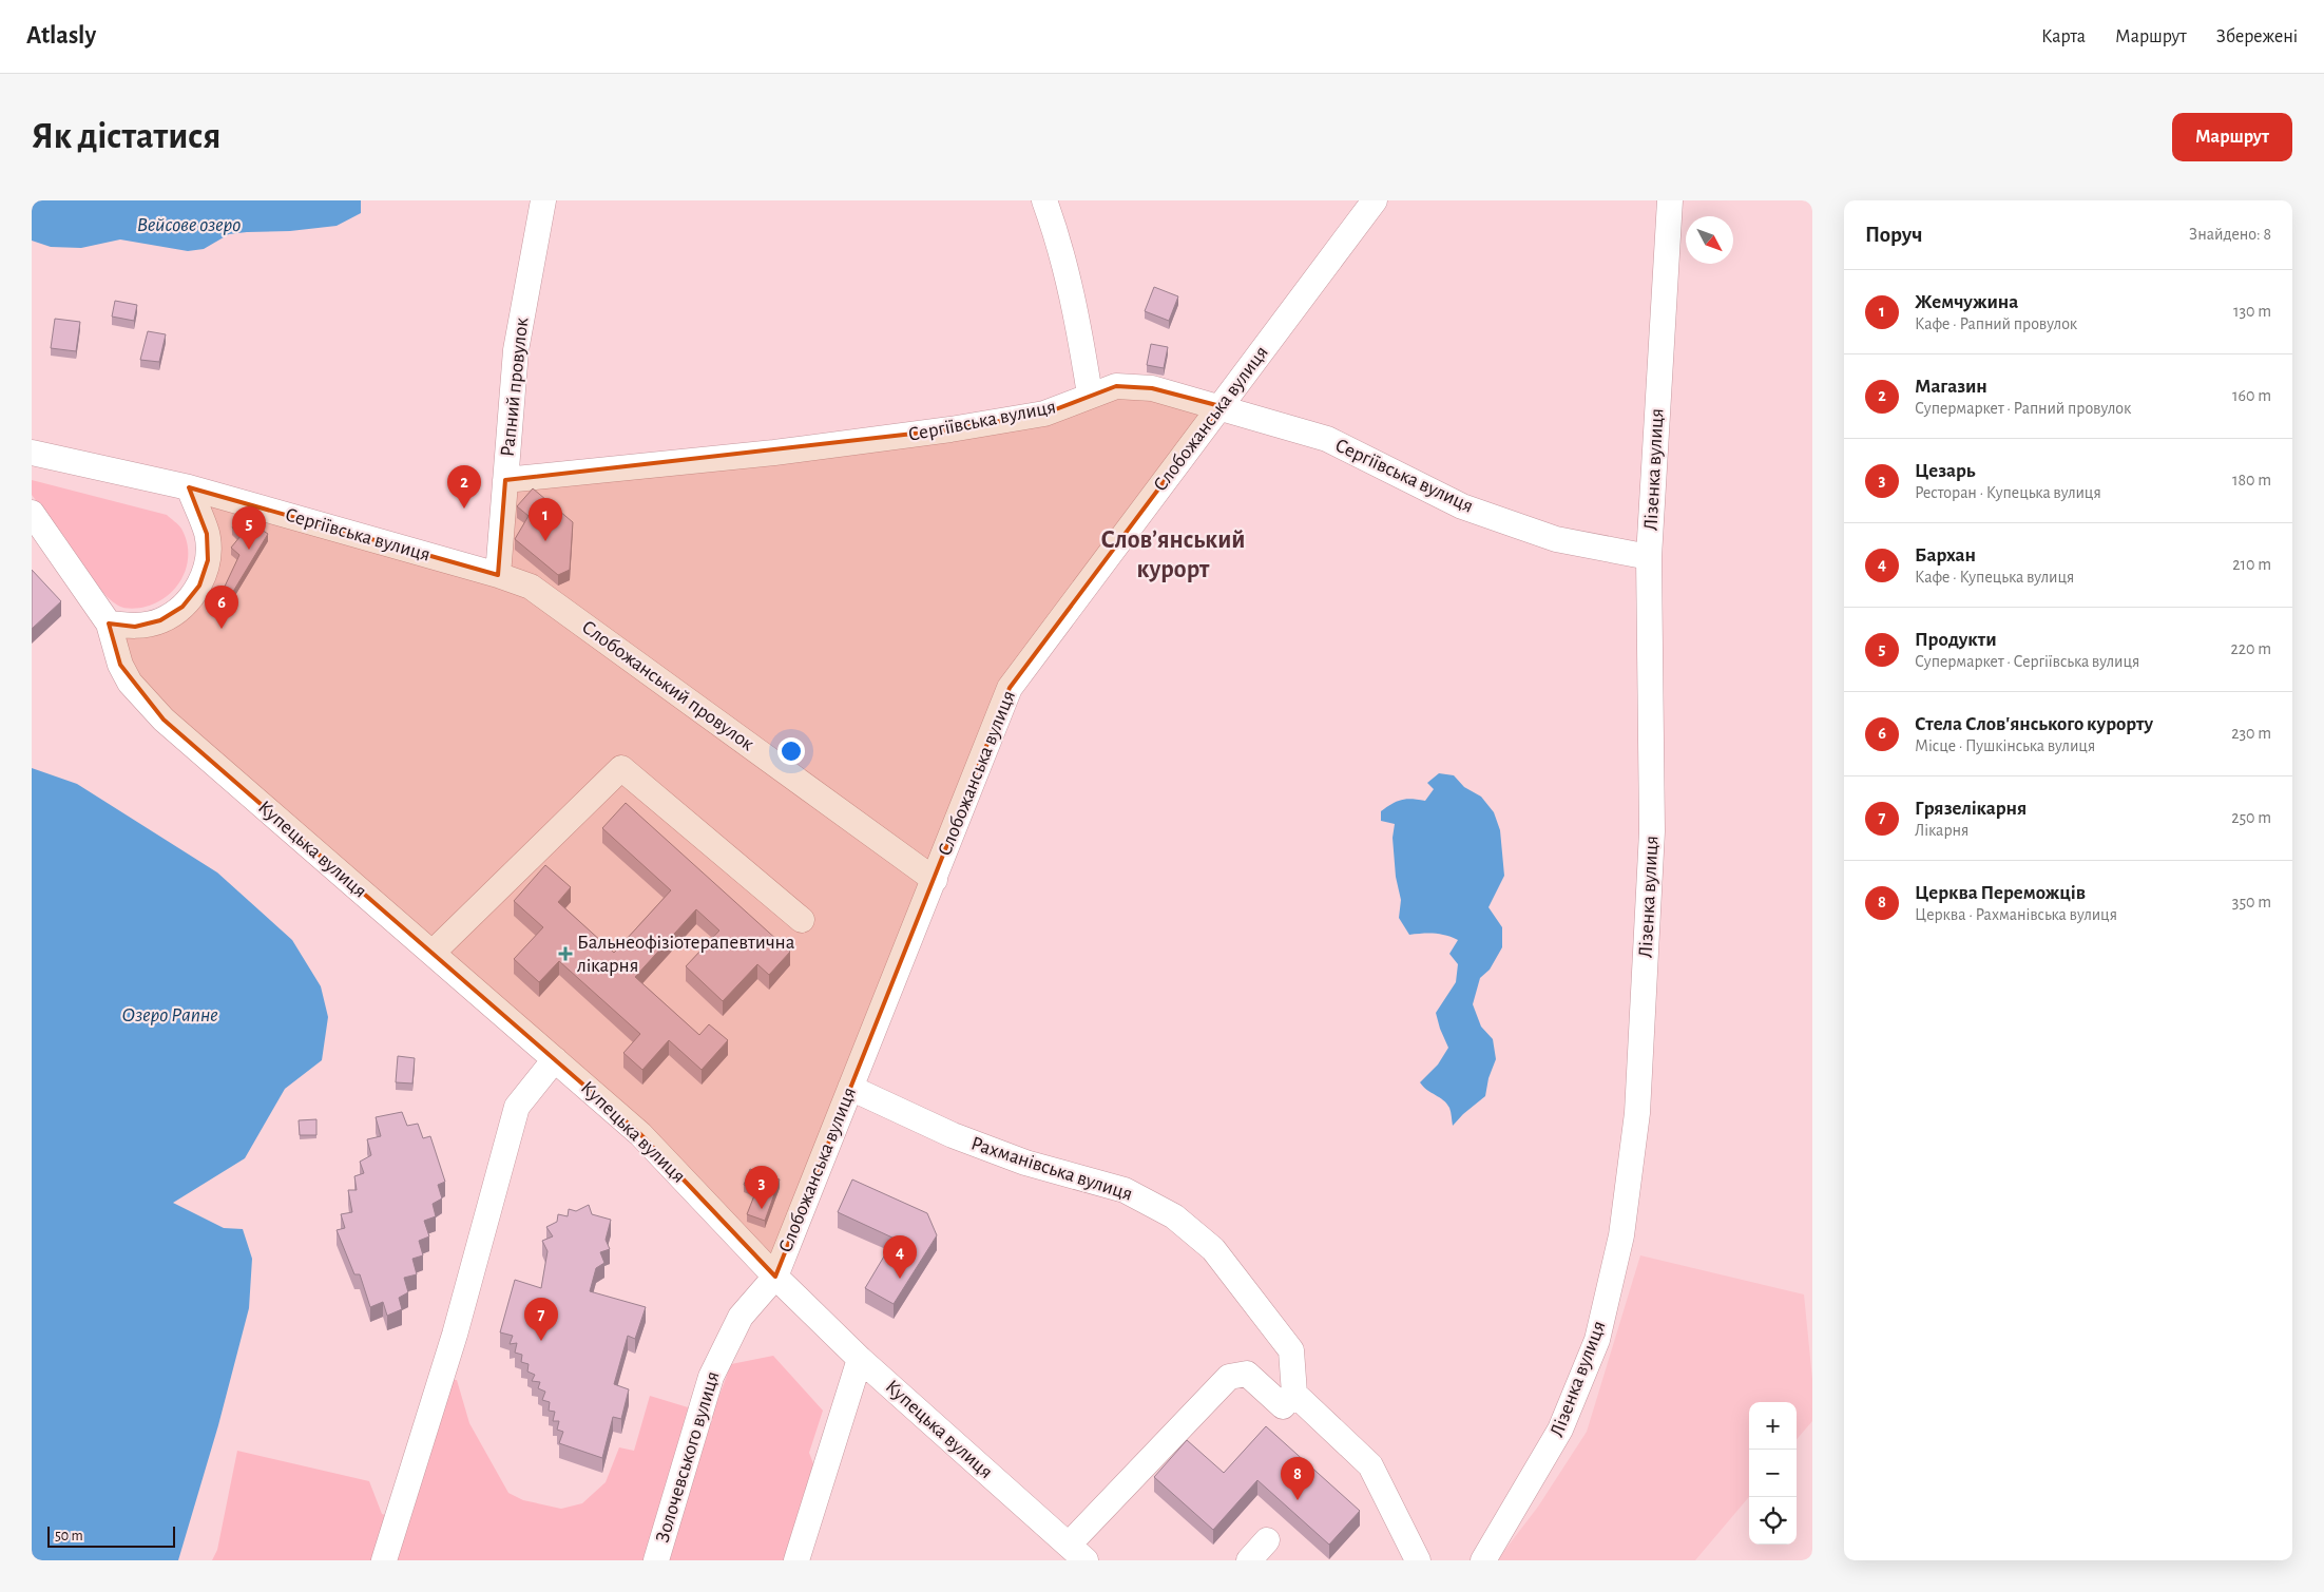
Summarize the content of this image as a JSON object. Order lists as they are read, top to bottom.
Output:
{
  "streets": {
    "street": [
      "Рапний провулок",
      "Слобожанська вулиця",
      "Сергіївська вулиця",
      "Лізенка вулиця",
      "Слобожанський провулок",
      "Купецька вулиця",
      "Рахманівська вулиця",
      "Золочевського вулиця"
    ]
  },
  "crossings": [
    ["Рапний провулок", "Сергіївська вулиця"],
    ["Рапний провулок", "Слобожанський провулок"],
    ["Слобожанська вулиця", "Сергіївська вулиця"],
    ["Слобожанська вулиця", "Слобожанський провулок"],
    ["Слобожанська вулиця", "Купецька вулиця"],
    ["Слобожанська вулиця", "Рахманівська вулиця"],
    ["Слобожанська вулиця", "Золочевського вулиця"],
    ["Сергіївська вулиця", "Лізенка вулиця"],
    ["Сергіївська вулиця", "Слобожанський провулок"],
    ["Купецька вулиця", "Золочевського вулиця"]
  ],
  "districts": ["Слов’янський курорт"],
  "water": ["Вейсове озеро", "Озеро Рапне"],
  "places": {
    "health": ["Бальнеофізіотерапевтична лікарня"]
  },
  "scale_bar": "50 m",
  "north": "bottom right",
  "page": {
    "header": "Atlasly",
    "nav": ["Карта", "Маршрут", "Збережені"],
    "buttons": "Маршрут",
    "title": "Як дістатися",
    "heading": ["Поруч", "Знайдено: 8"],
    "list": [
      {
        "mark": "1",
        "name": "Жемчужина",
        "note": "Кафе · Рапний провулок",
        "value": "130 m"
      },
      {
        "mark": "2",
        "name": "Магазин",
        "note": "Супермаркет · Рапний провулок",
        "value": "160 m"
      },
      {
        "mark": "3",
        "name": "Цезарь",
        "note": "Ресторан · Купецька вулиця",
        "value": "180 m"
      },
      {
        "mark": "4",
        "name": "Бархан",
        "note": "Кафе · Купецька вулиця",
        "value": "210 m"
      },
      {
        "mark": "5",
        "name": "Продукти",
        "note": "Супермаркет · Сергіївська вулиця",
        "value": "220 m"
      },
      {
        "mark": "6",
        "name": "Стела Слов'янського курорту",
        "note": "Місце · Пушкінська вулиця",
        "value": "230 m"
      },
      {
        "mark": "7",
        "name": "Грязелікарня",
        "note": "Лікарня",
        "value": "250 m"
      },
      {
        "mark": "8",
        "name": "Церква Переможців",
        "note": "Церква · Рахманівська вулиця",
        "value": "350 m"
      }
    ],
    "pins": [
      "2",
      "1",
      "5",
      "6",
      "3",
      "4",
      "7",
      "8"
    ],
    "map_buttons": ["+", "−"],
    "scale": "50 m"
  }
}
